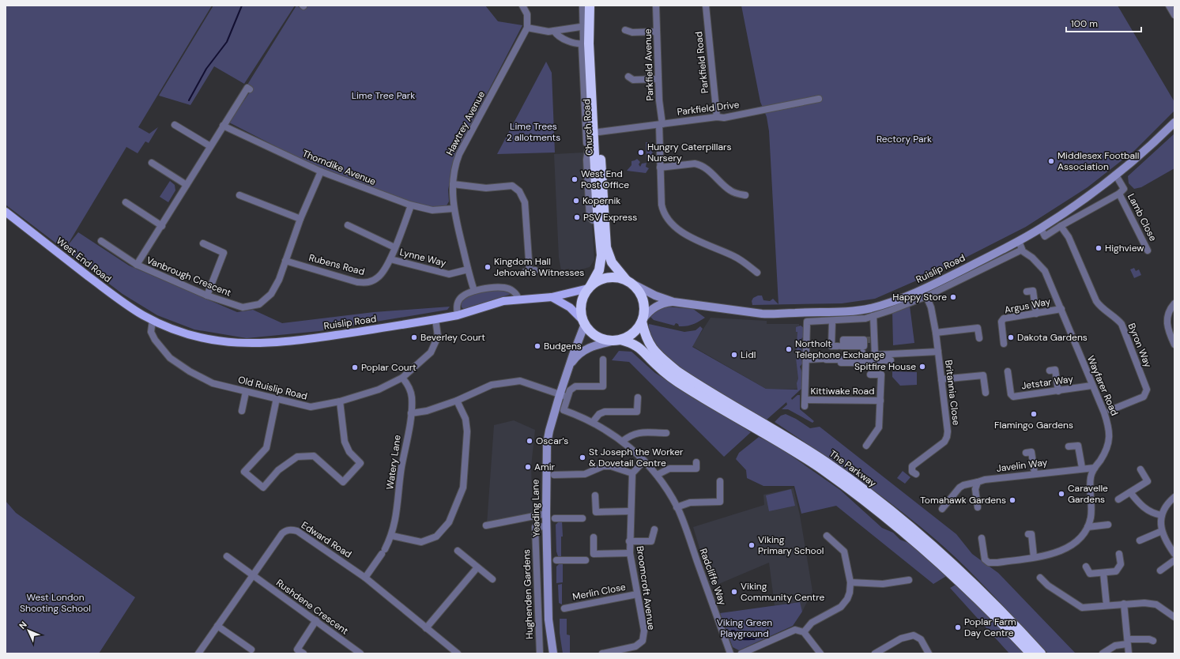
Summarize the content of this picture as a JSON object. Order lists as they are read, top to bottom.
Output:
{
  "streets": {
    "highway": ["Church Road", "The Parkway"],
    "main road": ["West End Road", "Ruislip Road", "Yeading Lane"],
    "street": [
      "Parkfield Road",
      "Parkfield Avenue",
      "Parkfield Drive",
      "Hawtrey Avenue",
      "Thorndike Avenue",
      "Lamb Close",
      "Lynne Way",
      "Rubens Road",
      "Vanbrough Crescent",
      "Argus Way",
      "Byron Way",
      "Jetstar Way",
      "Wayfarer Road",
      "Old Ruislip Road",
      "Kittiwake Road",
      "Britannia Close",
      "Watery Lane",
      "Javelin Way",
      "Edward Road",
      "Radcliffe Way",
      "Broomcroft Avenue",
      "Merlin Close",
      "Hughenden Gardens",
      "Rushdene Crescent"
    ]
  },
  "crossings": [
    ["Parkfield Road", "Parkfield Drive"],
    ["Parkfield Avenue", "Parkfield Drive"],
    ["Parkfield Drive", "Church Road"],
    ["Hawtrey Avenue", "Thorndike Avenue"],
    ["Hawtrey Avenue", "Lynne Way"],
    ["Church Road", "Ruislip Road"],
    ["Church Road", "The Parkway"],
    ["Church Road", "Yeading Lane"],
    ["Thorndike Avenue", "Rubens Road"],
    ["Thorndike Avenue", "Vanbrough Crescent"],
    ["Lynne Way", "Rubens Road"],
    ["West End Road", "Ruislip Road"],
    ["West End Road", "Old Ruislip Road"],
    ["Rubens Road", "Vanbrough Crescent"],
    ["Ruislip Road", "Wayfarer Road"],
    ["Ruislip Road", "Old Ruislip Road"],
    ["Ruislip Road", "The Parkway"],
    ["Ruislip Road", "Yeading Lane"],
    ["Argus Way", "Wayfarer Road"],
    ["Jetstar Way", "Wayfarer Road"],
    ["Wayfarer Road", "Javelin Way"],
    ["Old Ruislip Road", "Watery Lane"],
    ["Watery Lane", "Edward Road"],
    ["The Parkway", "Yeading Lane"],
    ["Yeading Lane", "Hughenden Gardens"],
    ["Edward Road", "Rushdene Crescent"],
    ["Broomcroft Avenue", "Merlin Close"]
  ],
  "parks": [
    "Lime Tree Park",
    "Lime Trees 2 allotments",
    "Rectory Park",
    "West London Shooting School",
    "Viking Green Playground"
  ],
  "places": [
    "Hungry Caterpillars Nursery",
    "Middlesex Football Association",
    "West End Post Office",
    "Kopernik",
    "PSV Express",
    "Highview",
    "Kingdom Hall Jehovah's Witnesses",
    "Happy Store",
    "Beverley Court",
    "Dakota Gardens",
    "Budgens",
    "Northolt Telephone Exchange",
    "Lidl",
    "Spitfire House",
    "Poplar Court",
    "Flamingo Gardens",
    "Oscar’s",
    "St Joseph the Worker & Dovetail Centre",
    "Amir",
    "Caravelle Gardens",
    "Tomahawk Gardens",
    "Viking Primary School",
    "Viking Community Centre",
    "Poplar Farm Day Centre"
  ],
  "scale_bar": "100 m",
  "north": "top left"
}
